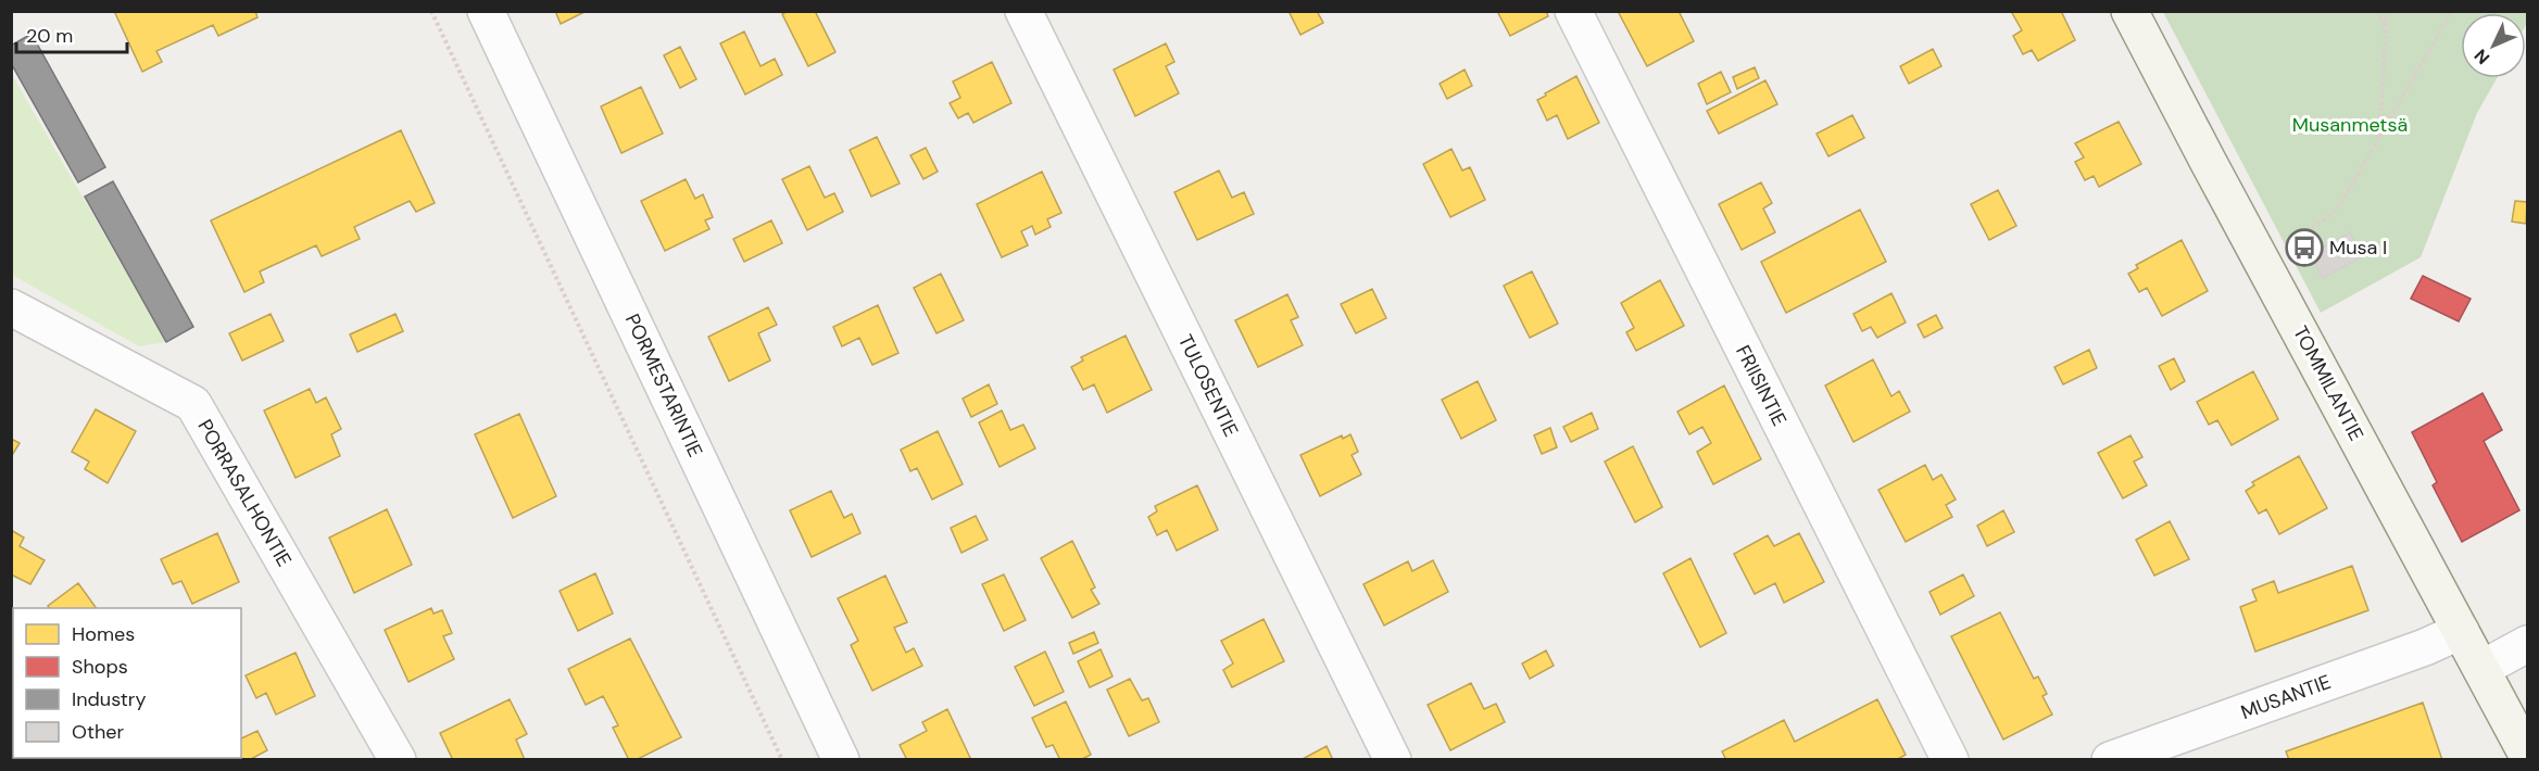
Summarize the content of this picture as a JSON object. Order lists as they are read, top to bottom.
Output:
{
  "streets": {
    "main road": ["TOMMILANTIE"],
    "street": [
      "PORMESTARINTIE",
      "TULOSENTIE",
      "FRIISINTIE",
      "PORRASALHONTIE",
      "MUSANTIE"
    ]
  },
  "crossings": [
    ["TOMMILANTIE", "MUSANTIE"]
  ],
  "parks": ["Musanmetsä"],
  "places": {
    "bus stop": ["Musa I"]
  },
  "legend": [
    "Homes",
    "Shops",
    "Industry",
    "Other"
  ],
  "scale_bar": "20 m",
  "north": "bottom left"
}
